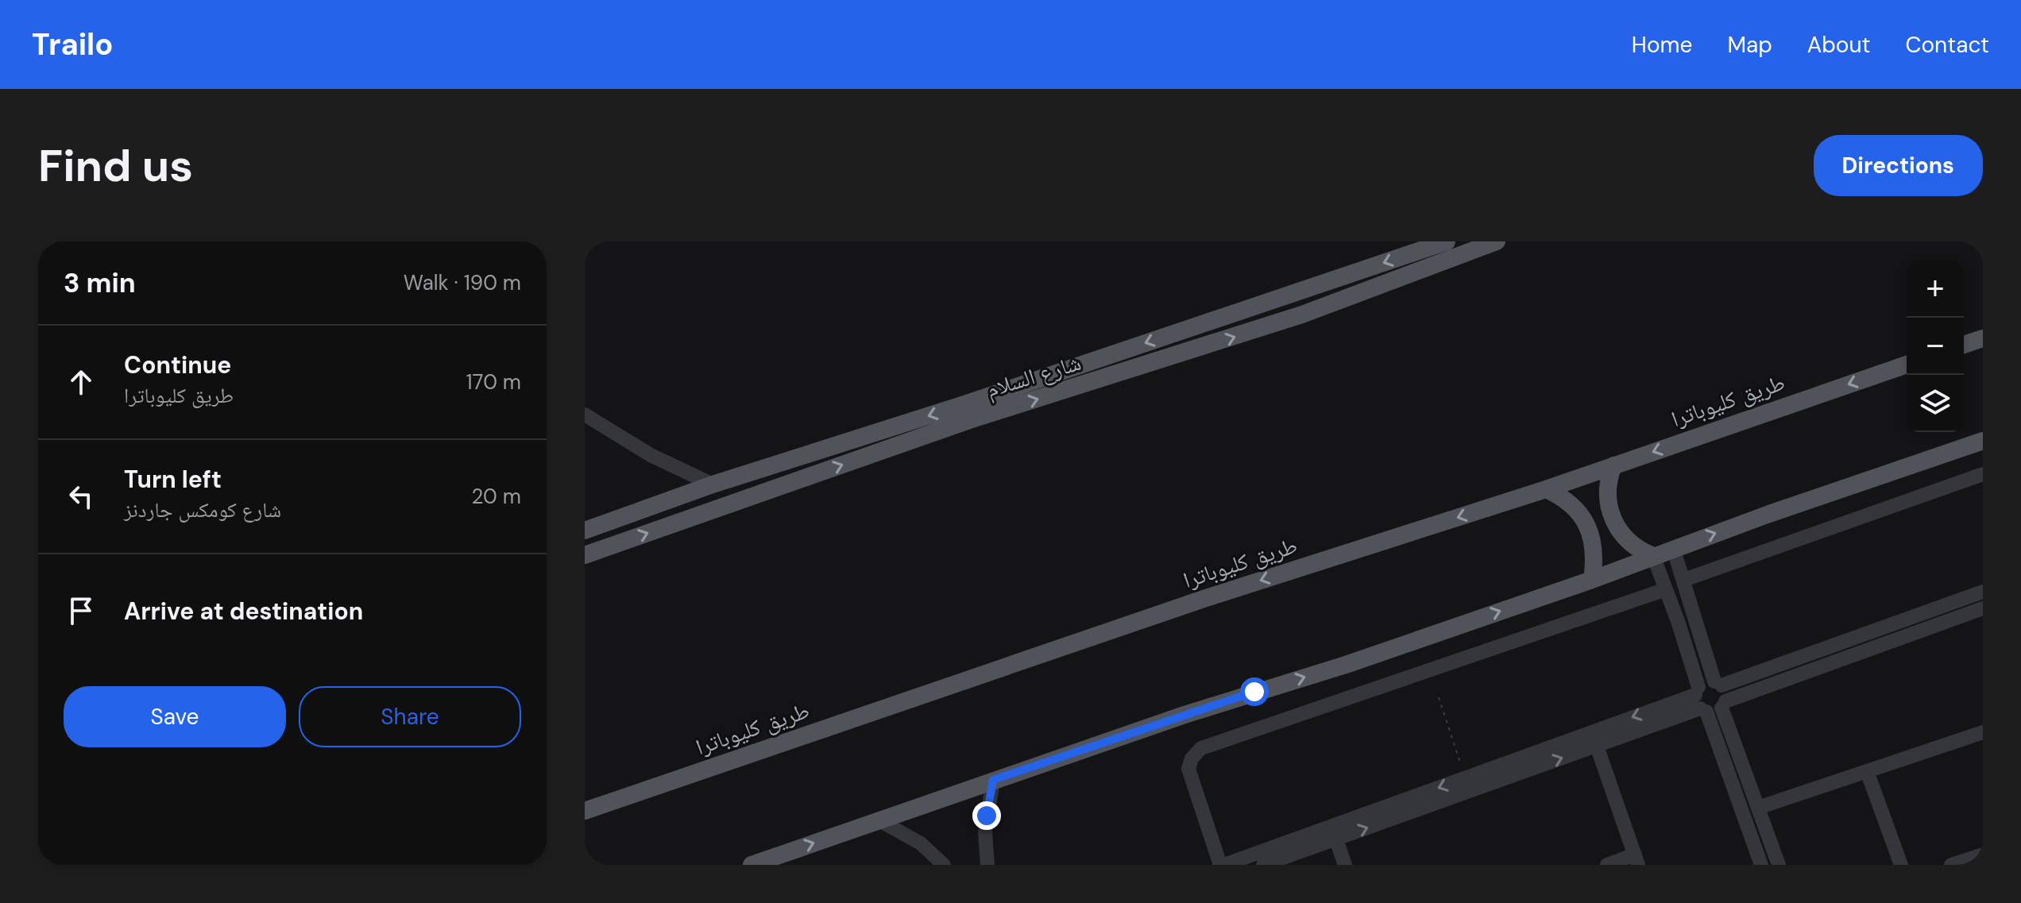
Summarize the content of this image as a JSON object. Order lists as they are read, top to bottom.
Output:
{
  "streets": {
    "main road": ["شارع السلام", "طريق كليوباترا"]
  },
  "page": {
    "header": "Trailo",
    "nav": [
      "Home",
      "Map",
      "About",
      "Contact"
    ],
    "buttons": [
      "Directions",
      ["Save", "Share"]
    ],
    "title": "Find us",
    "heading": ["3 min", "Walk · 190 m"],
    "map_buttons": ["+", "−"],
    "list": [
      ["Continue", "طريق كليوباترا", "170 m"],
      ["Turn left", "شارع كومكس جاردنز", "20 m"],
      "Arrive at destination"
    ]
  }
}
